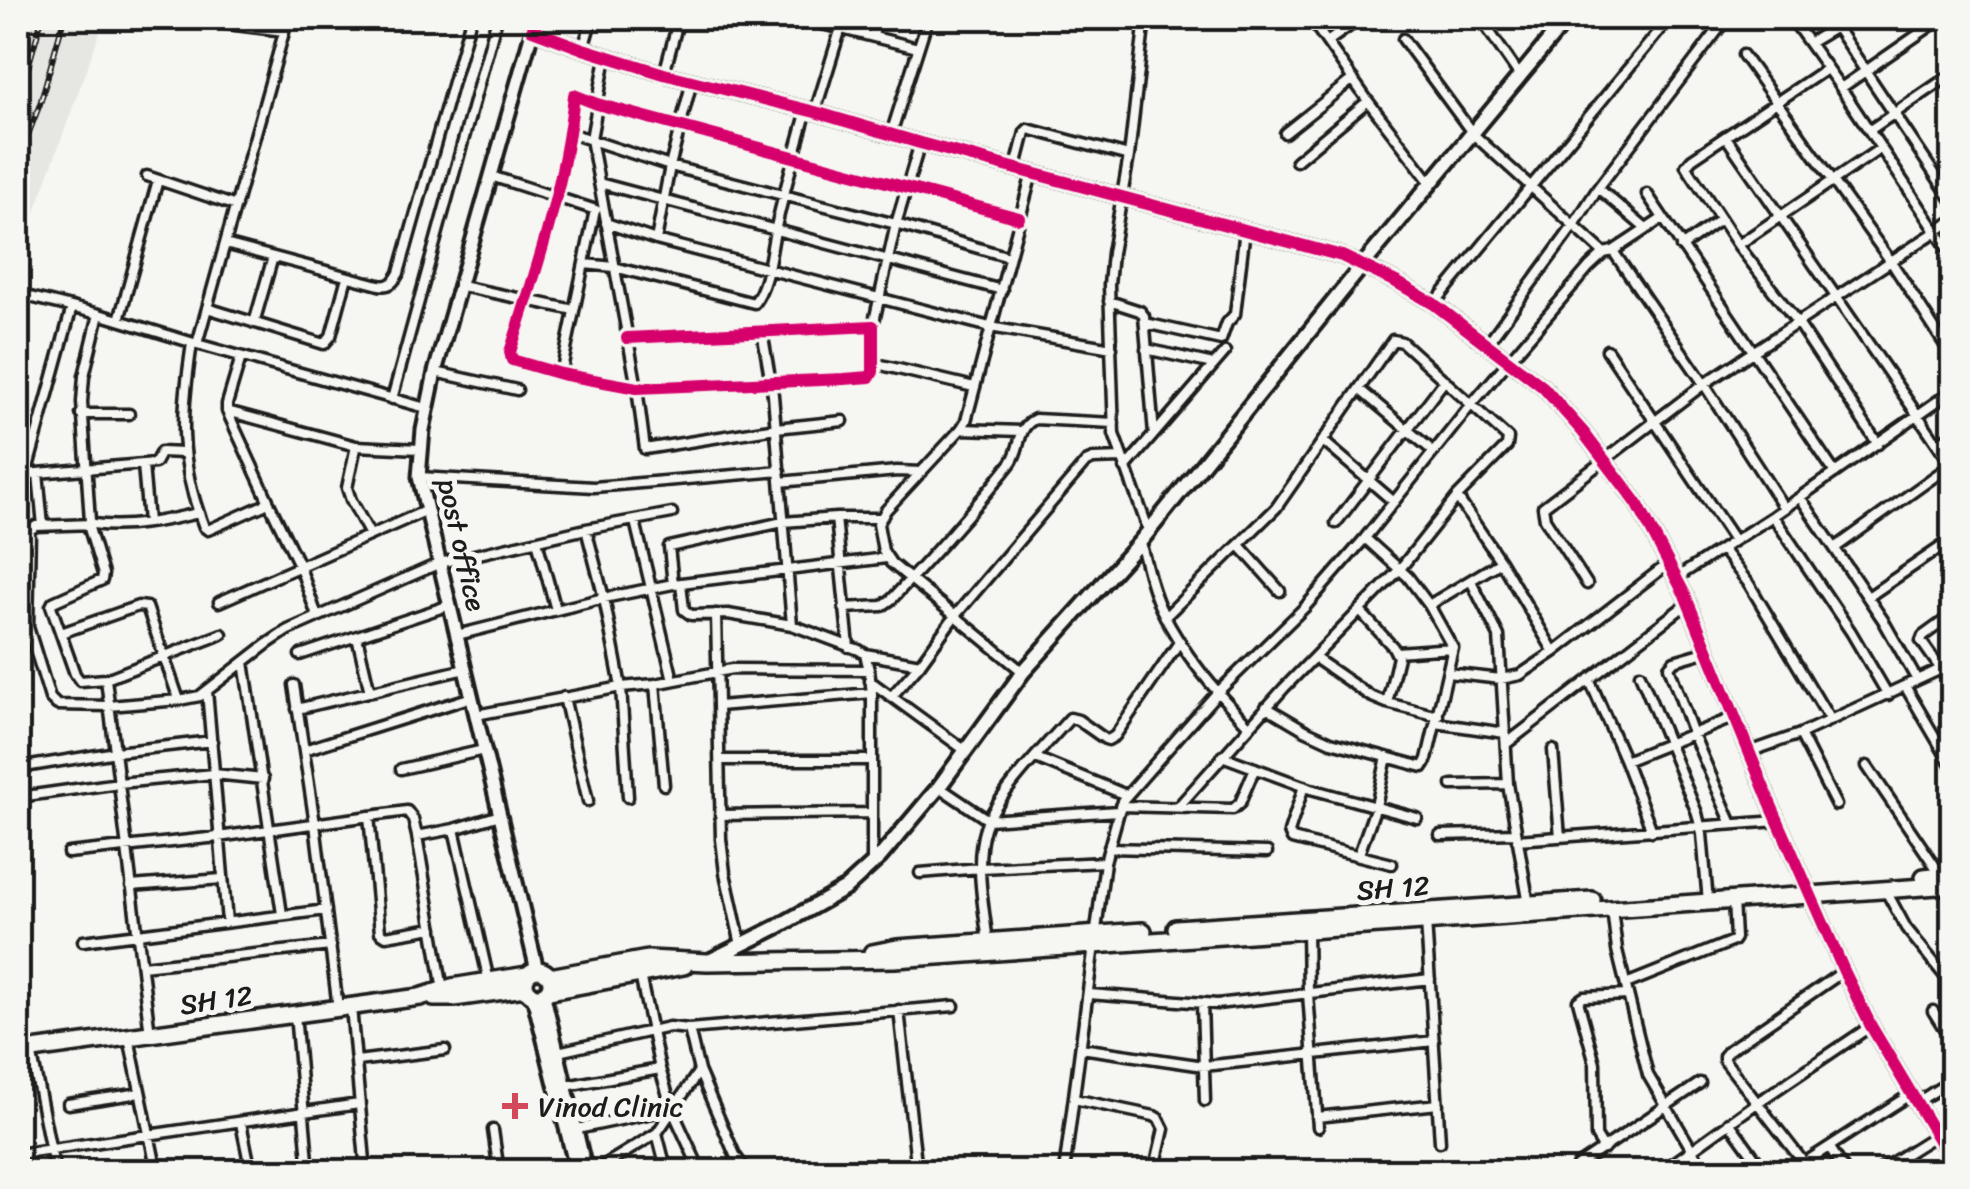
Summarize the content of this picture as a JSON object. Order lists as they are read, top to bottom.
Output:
{
  "streets": {
    "highway": ["SH 12"],
    "street": ["post office"]
  },
  "crossings": [
    ["post office", "SH 12"]
  ],
  "places": {
    "health": ["Vinod Clinic"]
  }
}
